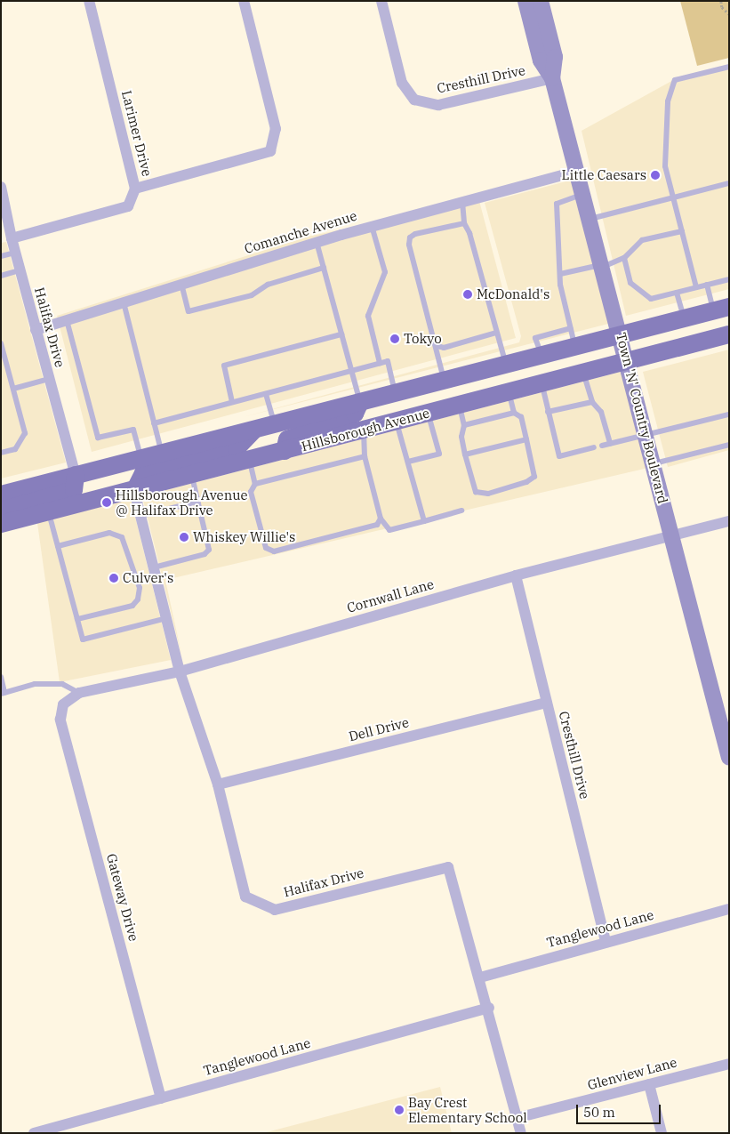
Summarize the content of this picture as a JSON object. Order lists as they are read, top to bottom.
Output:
{
  "streets": {
    "main road": ["Hillsborough Avenue"],
    "street": [
      "Cresthill Drive",
      "Larimer Drive",
      "Comanche Avenue",
      "Halifax Drive",
      "Town 'N' Country Boulevard",
      "Cornwall Lane",
      "Dell Drive",
      "Gateway Drive",
      "Tanglewood Lane",
      "Glenview Lane"
    ]
  },
  "crossings": [
    ["Cresthill Drive", "Town 'N' Country Boulevard"],
    ["Cresthill Drive", "Cornwall Lane"],
    ["Cresthill Drive", "Dell Drive"],
    ["Cresthill Drive", "Tanglewood Lane"],
    ["Larimer Drive", "Halifax Drive"],
    ["Comanche Avenue", "Halifax Drive"],
    ["Comanche Avenue", "Town 'N' Country Boulevard"],
    ["Halifax Drive", "Hillsborough Avenue"],
    ["Halifax Drive", "Cornwall Lane"],
    ["Halifax Drive", "Dell Drive"],
    ["Halifax Drive", "Tanglewood Lane"],
    ["Halifax Drive", "Glenview Lane"],
    ["Town 'N' Country Boulevard", "Hillsborough Avenue"],
    ["Town 'N' Country Boulevard", "Cornwall Lane"],
    ["Cornwall Lane", "Gateway Drive"],
    ["Gateway Drive", "Tanglewood Lane"]
  ],
  "places": [
    "Little Caesars",
    "McDonald's",
    "Tokyo",
    "Hillsborough Avenue @ Halifax Drive",
    "Whiskey Willie's",
    "Culver's",
    "Bay Crest Elementary School"
  ],
  "scale_bar": "50 m"
}
